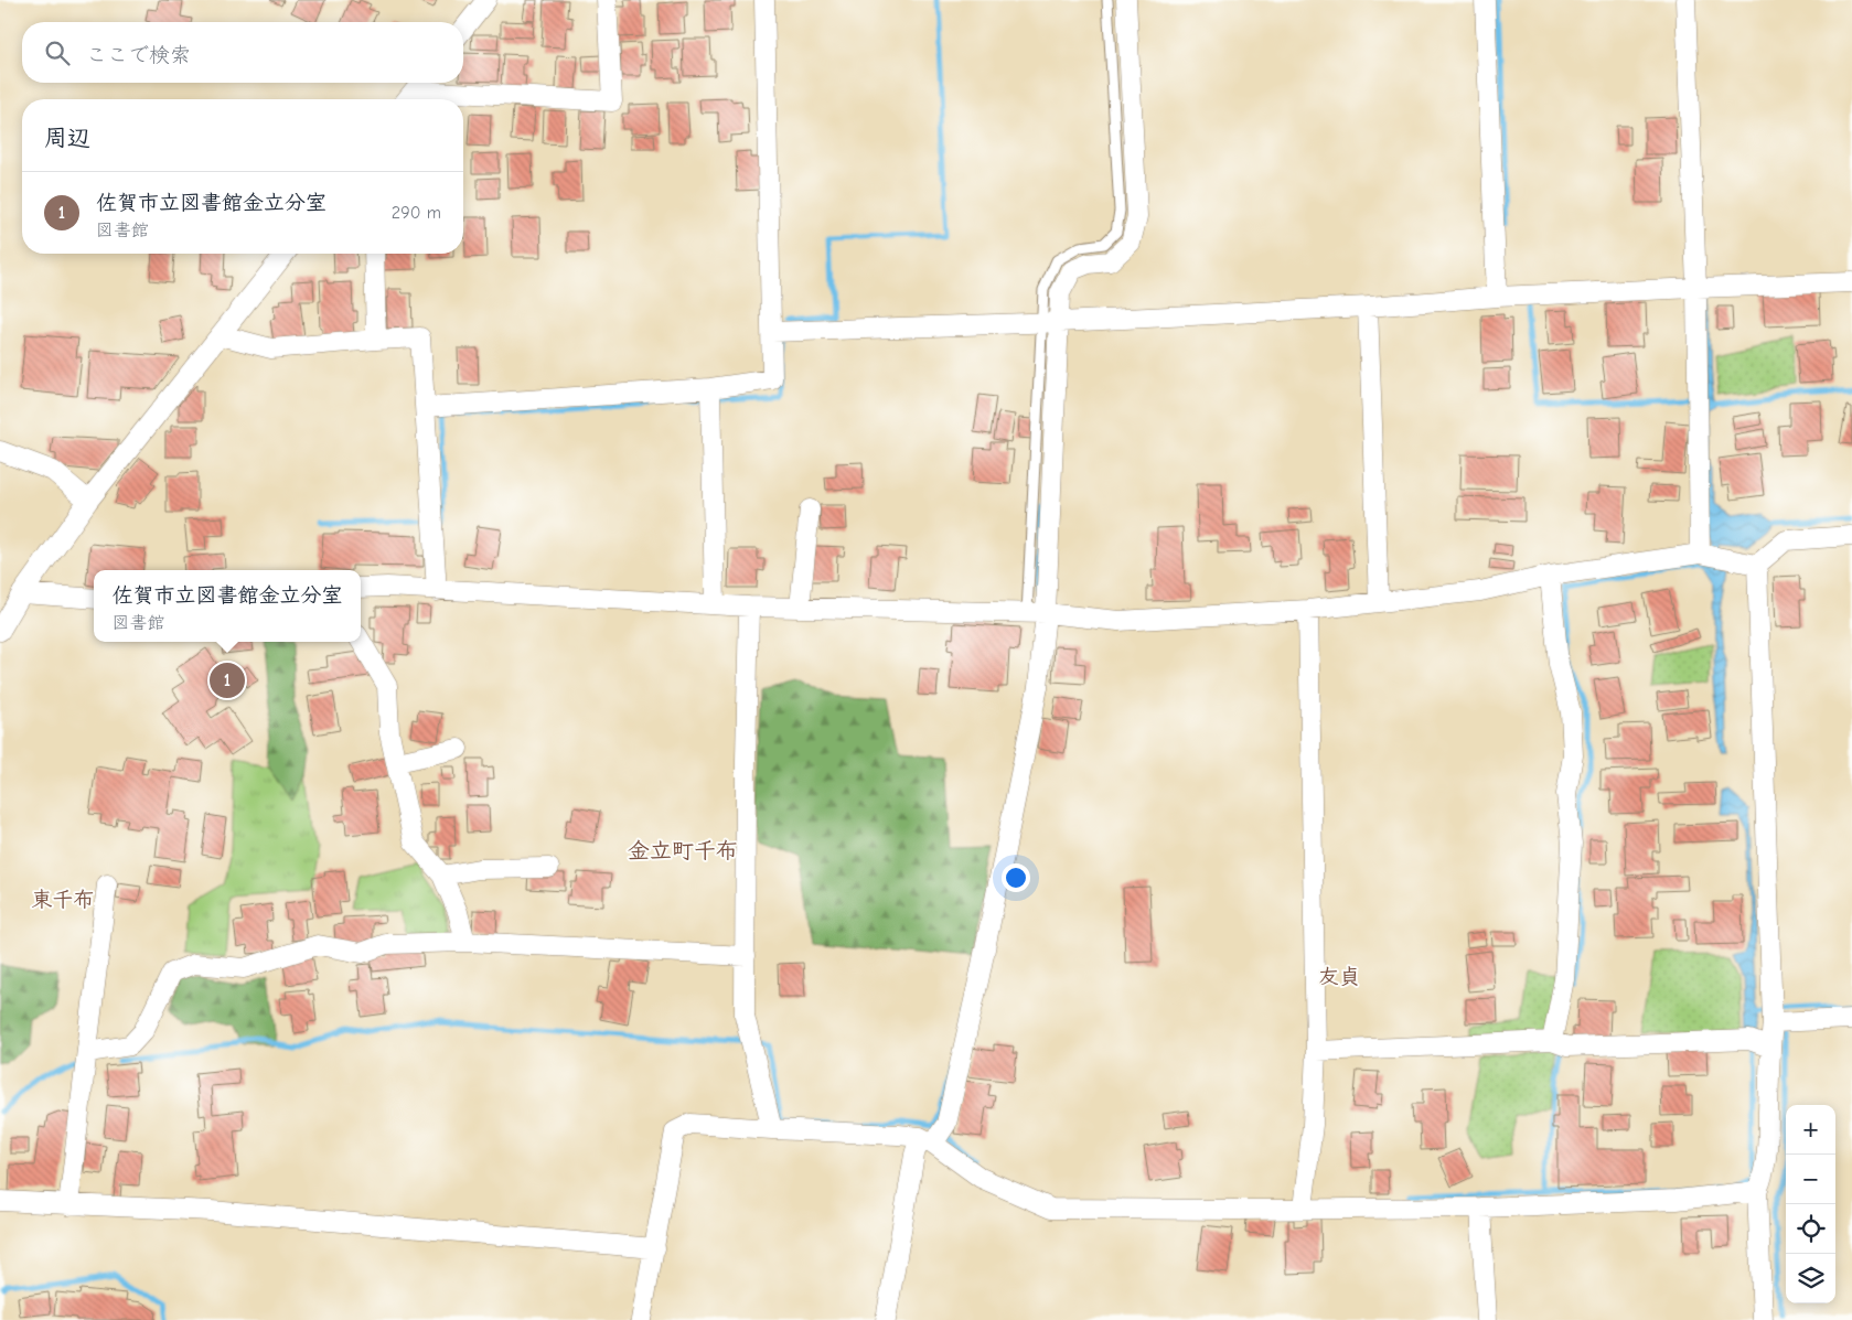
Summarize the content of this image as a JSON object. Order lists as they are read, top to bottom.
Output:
{
  "districts": ["金立町千布", "東千布", "友貞"],
  "page": {
    "search": "ここで検索",
    "heading": "周辺",
    "list": [
      {
        "mark": "1",
        "name": "佐賀市立図書館金立分室",
        "note": "図書館",
        "value": "290 m"
      }
    ],
    "popup": ["佐賀市立図書館金立分室", "図書館"],
    "pins": "1",
    "map_buttons": ["+", "−"]
  }
}
